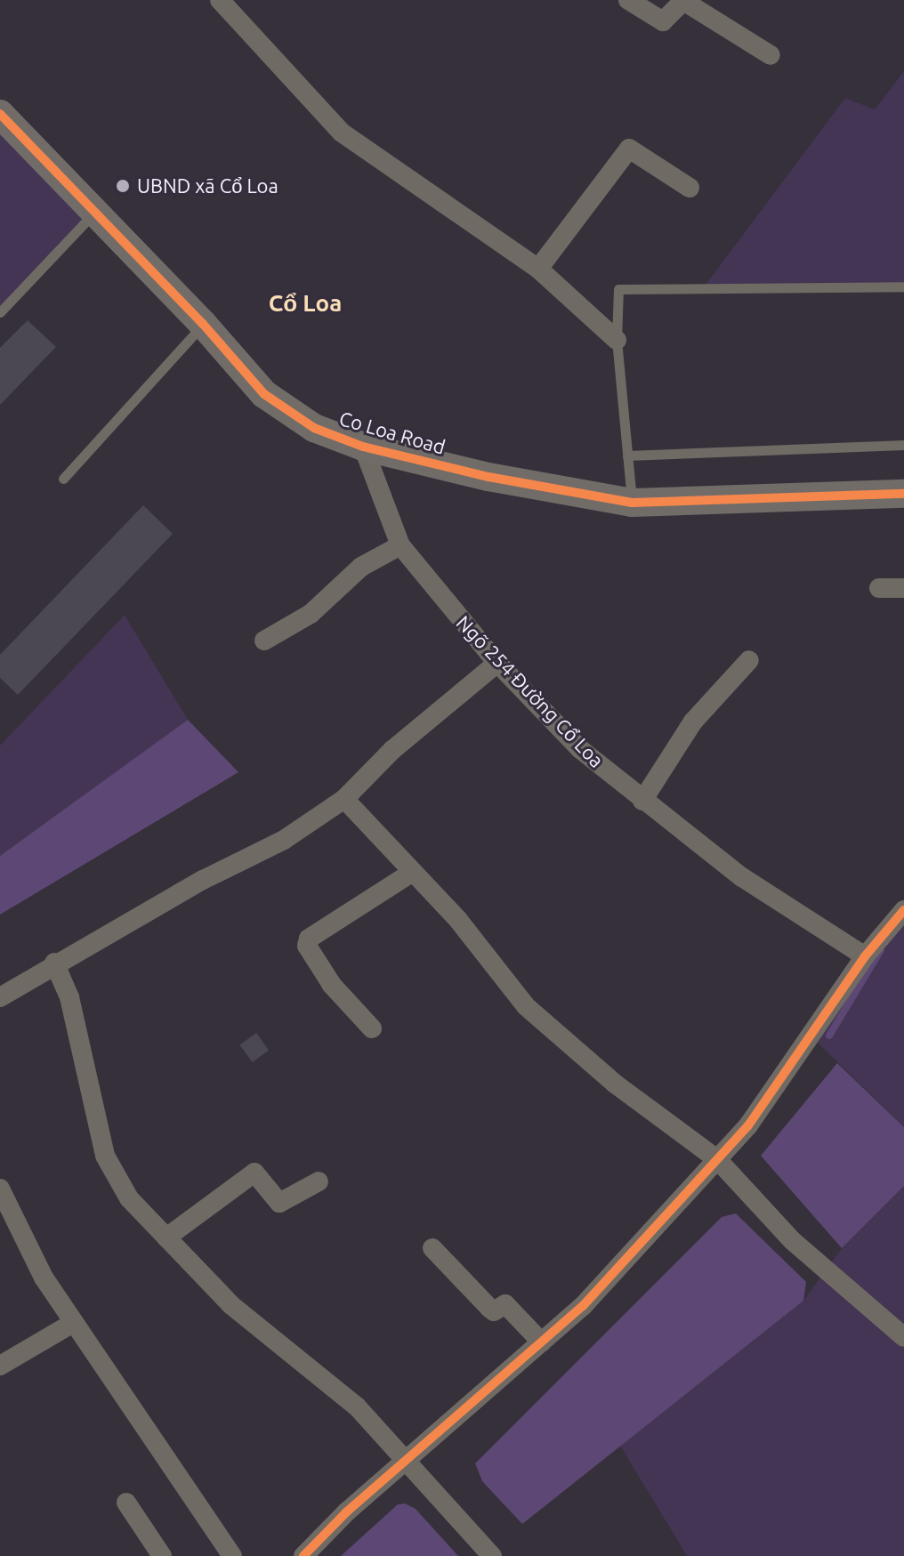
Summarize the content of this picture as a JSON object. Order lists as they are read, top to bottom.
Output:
{
  "streets": {
    "street": ["Co Loa Road", "Ngõ 254 Đường Cổ Loa"]
  },
  "crossings": [
    ["Co Loa Road", "Ngõ 254 Đường Cổ Loa"]
  ],
  "districts": ["Cổ Loa"],
  "places": ["UBND xã Cổ Loa"]
}
